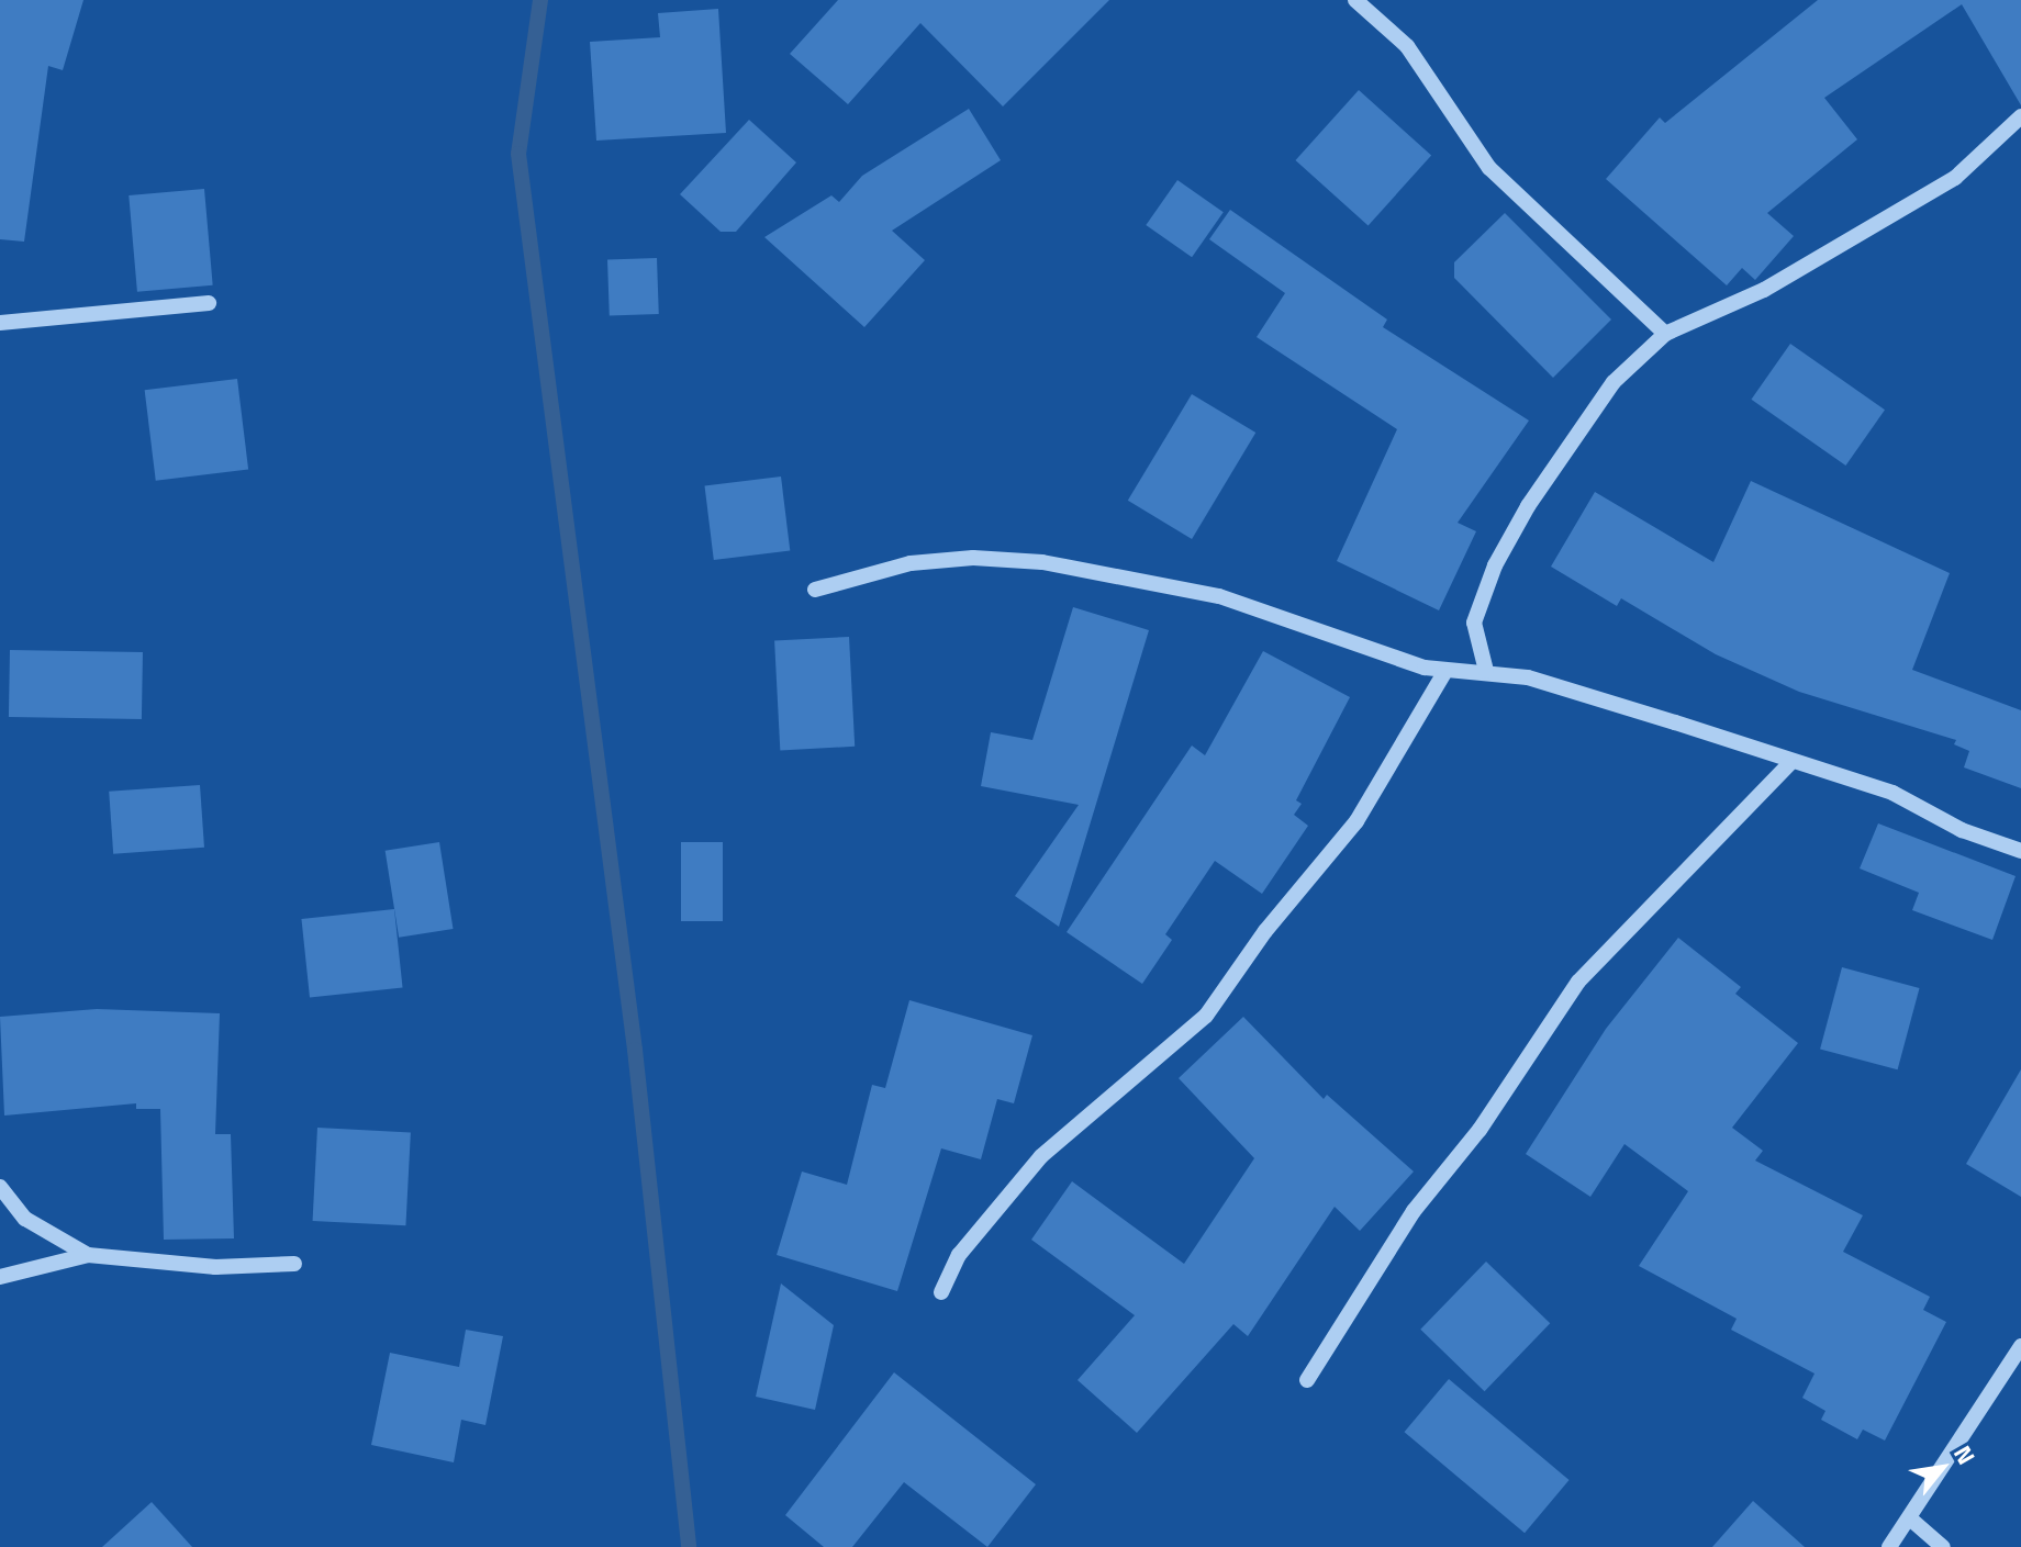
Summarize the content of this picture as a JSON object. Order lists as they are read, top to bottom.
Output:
{
  "north": "top right"
}
